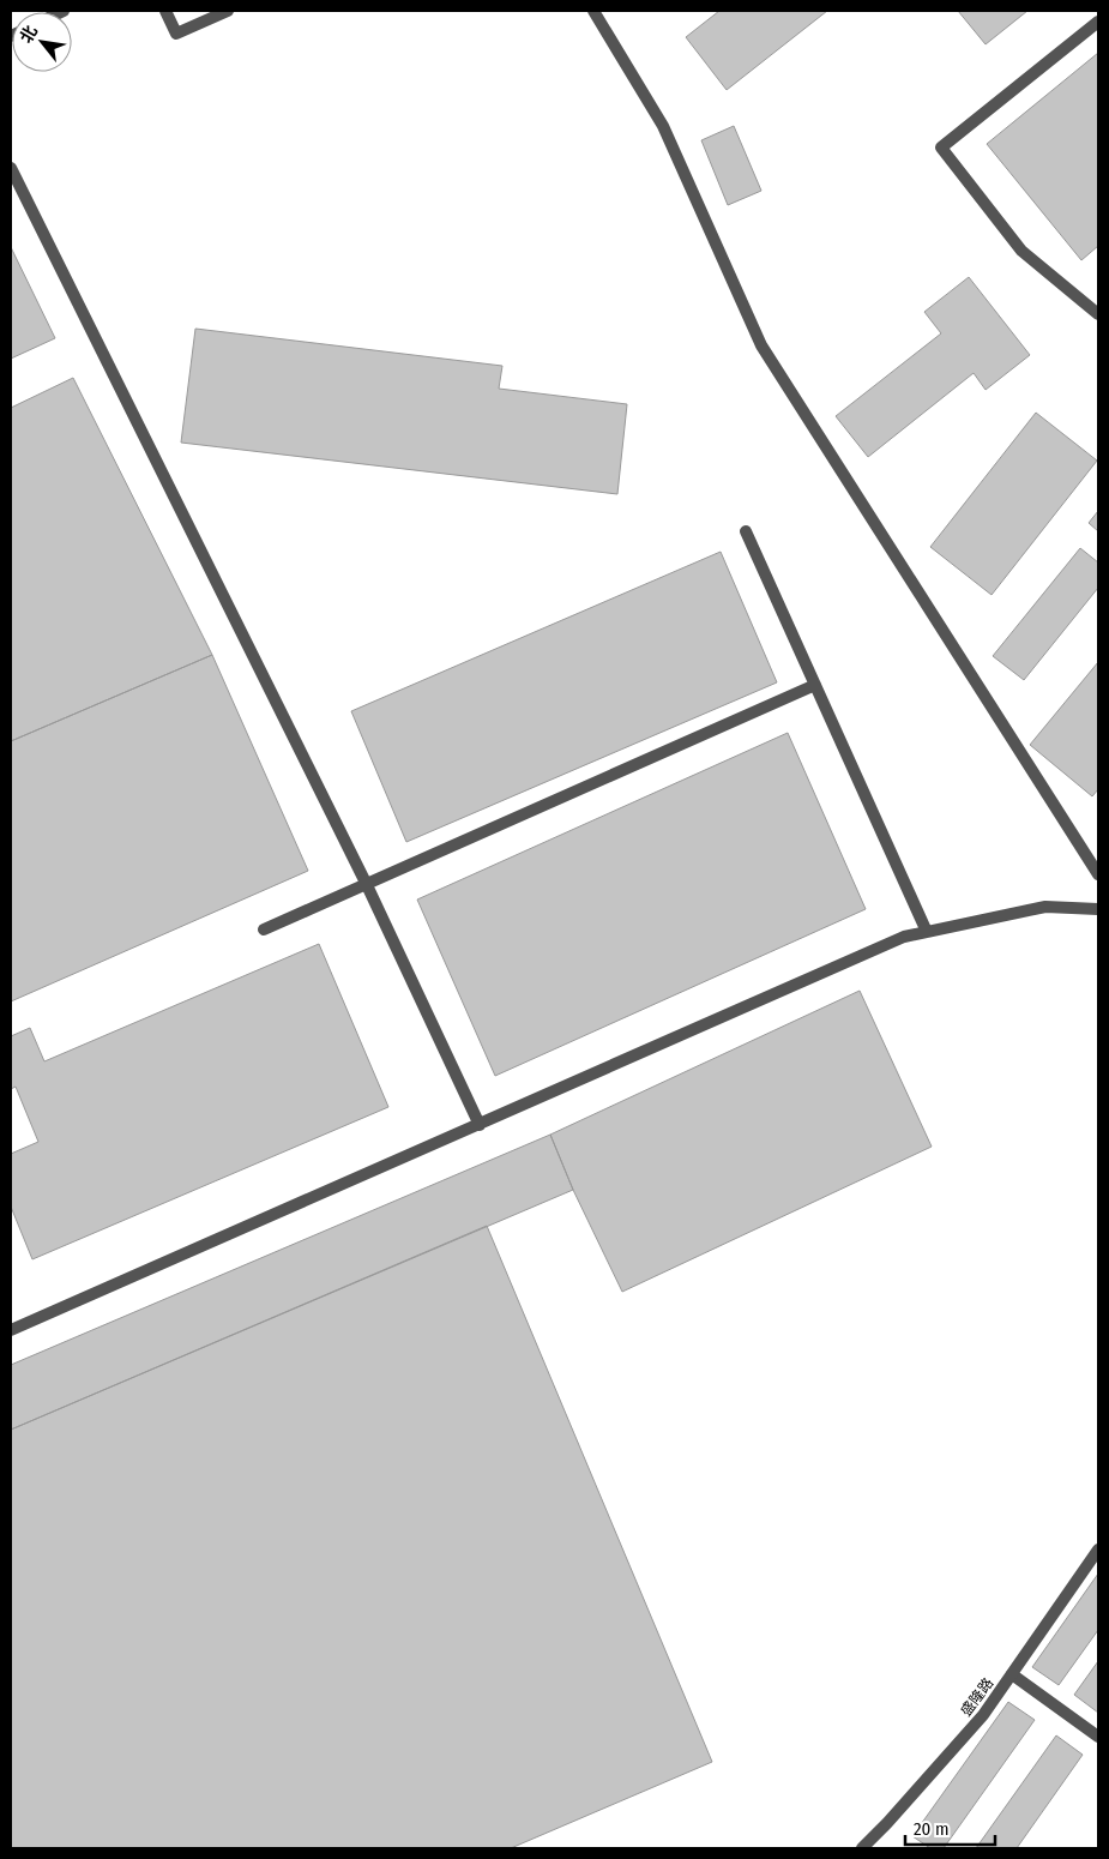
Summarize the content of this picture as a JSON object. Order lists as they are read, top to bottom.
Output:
{
  "streets": {
    "street": ["盛隆路"]
  },
  "scale_bar": "20 m",
  "north": "top left"
}
